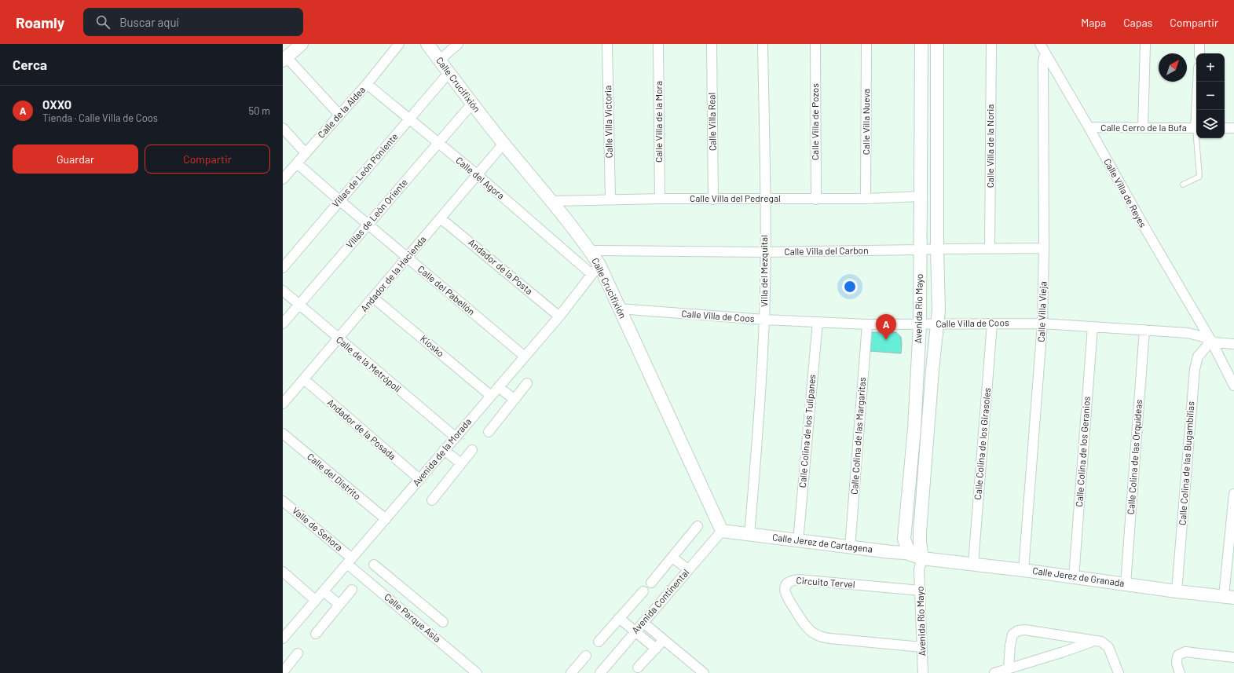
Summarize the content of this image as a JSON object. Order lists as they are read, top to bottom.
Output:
{
  "streets": {
    "street": [
      "Calle Crucifixión",
      "Calle de la Aldea",
      "Calle Villa Victoria",
      "Calle Villa de la Mora",
      "Calle Villa Real",
      "Calle Villa de Pozos",
      "Calle Villa Nueva",
      "Calle Cerro de la Bufa",
      "Calle Villa de la Noria",
      "Villas de León Poniente",
      "Calle del Agora",
      "Calle Villa de Reyes",
      "Calle Villa del Pedregal",
      "Villas de León Oriente",
      "Calle Villa del Carbon",
      "Andador de la Posta",
      "Villa del Mezquital",
      "Andador de la Hacienda",
      "Calle del Pabellón",
      "Avenida Río Mayo",
      "Calle Villa Vieja",
      "Calle Villa de Coos",
      "Kiosko",
      "Calle de la Metrópoli",
      "Andador de la Posada",
      "Calle Colina de los Tulipanes",
      "Calle Colina de las Margaritas",
      "Calle Colina de los Girasoles",
      "Calle Colina de los Geranios",
      "Avenida de la Morada",
      "Calle Colina de las Orquídeas",
      "Calle Colina de las Bugambilias",
      "Calle del Distrito",
      "Valle de Señora",
      "Calle Jerez de Cartagena",
      "Calle Jerez de Granada",
      "Circuito Tervel",
      "Avenida Continental",
      "Calle Parque Asia"
    ]
  },
  "crossings": [
    ["Calle Crucifixión", "Villas de León Poniente"],
    ["Calle Crucifixión", "Calle del Agora"],
    ["Calle Crucifixión", "Calle Villa del Pedregal"],
    ["Calle Crucifixión", "Villas de León Oriente"],
    ["Calle Crucifixión", "Calle Villa del Carbon"],
    ["Calle Crucifixión", "Andador de la Hacienda"],
    ["Calle Crucifixión", "Calle Villa de Coos"],
    ["Calle Crucifixión", "Avenida de la Morada"],
    ["Calle Crucifixión", "Calle Jerez de Cartagena"],
    ["Calle Crucifixión", "Avenida Continental"],
    ["Calle de la Aldea", "Calle del Agora"],
    ["Calle de la Aldea", "Calle del Pabellón"],
    ["Calle Villa Victoria", "Calle Villa del Pedregal"],
    ["Calle Villa de la Mora", "Calle Villa del Pedregal"],
    ["Calle Villa Real", "Calle Villa del Pedregal"],
    ["Calle Villa de Pozos", "Calle Villa del Pedregal"],
    ["Calle Villa Nueva", "Calle Villa del Pedregal"],
    ["Calle Cerro de la Bufa", "Calle Villa de Reyes"],
    ["Calle Villa de la Noria", "Calle Villa del Carbon"],
    ["Villas de León Poniente", "Calle del Agora"],
    ["Villas de León Poniente", "Calle del Pabellón"],
    ["Calle del Agora", "Villas de León Oriente"],
    ["Calle del Agora", "Andador de la Hacienda"],
    ["Calle del Agora", "Avenida de la Morada"],
    ["Calle Villa de Reyes", "Calle Villa Vieja"],
    ["Calle Villa de Reyes", "Calle Villa de Coos"],
    ["Calle Villa de Reyes", "Calle Colina de las Bugambilias"],
    ["Calle Villa del Pedregal", "Villa del Mezquital"],
    ["Calle Villa del Pedregal", "Avenida Río Mayo"],
    ["Villas de León Oriente", "Calle del Pabellón"],
    ["Villas de León Oriente", "Calle de la Metrópoli"],
    ["Calle Villa del Carbon", "Villa del Mezquital"],
    ["Calle Villa del Carbon", "Avenida Río Mayo"],
    ["Calle Villa del Carbon", "Calle Villa Vieja"],
    ["Andador de la Posta", "Andador de la Hacienda"],
    ["Andador de la Posta", "Avenida de la Morada"],
    ["Villa del Mezquital", "Calle Villa de Coos"],
    ["Villa del Mezquital", "Calle Jerez de Cartagena"],
    ["Andador de la Hacienda", "Calle del Pabellón"],
    ["Andador de la Hacienda", "Kiosko"],
    ["Andador de la Hacienda", "Calle de la Metrópoli"],
    ["Andador de la Hacienda", "Andador de la Posada"],
    ["Calle del Pabellón", "Avenida de la Morada"],
    ["Avenida Río Mayo", "Calle Villa de Coos"],
    ["Avenida Río Mayo", "Calle Jerez de Cartagena"],
    ["Avenida Río Mayo", "Calle Jerez de Granada"],
    ["Avenida Río Mayo", "Circuito Tervel"],
    ["Calle Villa Vieja", "Calle Villa de Coos"],
    ["Calle Villa Vieja", "Calle Jerez de Granada"],
    ["Calle Villa de Coos", "Calle Colina de los Tulipanes"],
    ["Calle Villa de Coos", "Calle Colina de las Margaritas"],
    ["Calle Villa de Coos", "Calle Colina de los Girasoles"],
    ["Calle Villa de Coos", "Calle Colina de los Geranios"],
    ["Calle Villa de Coos", "Calle Colina de las Orquídeas"],
    ["Calle Villa de Coos", "Calle Colina de las Bugambilias"],
    ["Kiosko", "Avenida de la Morada"],
    ["Calle de la Metrópoli", "Avenida de la Morada"],
    ["Andador de la Posada", "Avenida de la Morada"],
    ["Calle Colina de los Tulipanes", "Calle Jerez de Cartagena"],
    ["Calle Colina de las Margaritas", "Calle Jerez de Cartagena"],
    ["Calle Colina de los Girasoles", "Calle Jerez de Granada"],
    ["Calle Colina de los Geranios", "Calle Jerez de Granada"],
    ["Avenida de la Morada", "Calle del Distrito"],
    ["Avenida de la Morada", "Valle de Señora"],
    ["Avenida de la Morada", "Calle Parque Asia"],
    ["Calle Colina de las Orquídeas", "Calle Jerez de Granada"],
    ["Calle Colina de las Bugambilias", "Calle Jerez de Granada"],
    ["Valle de Señora", "Calle Parque Asia"],
    ["Calle Jerez de Cartagena", "Calle Jerez de Granada"],
    ["Calle Jerez de Cartagena", "Avenida Continental"]
  ],
  "north": "top right",
  "page": {
    "header": "Roamly",
    "search": "Buscar aquí",
    "nav": ["Mapa", "Capas", "Compartir"],
    "heading": "Cerca",
    "map_buttons": ["+", "−"],
    "list": [
      {
        "mark": "A",
        "name": "OXXO",
        "note": "Tienda · Calle Villa de Coos",
        "value": "50 m"
      }
    ],
    "buttons": ["Guardar", "Compartir"],
    "pins": "A"
  }
}
